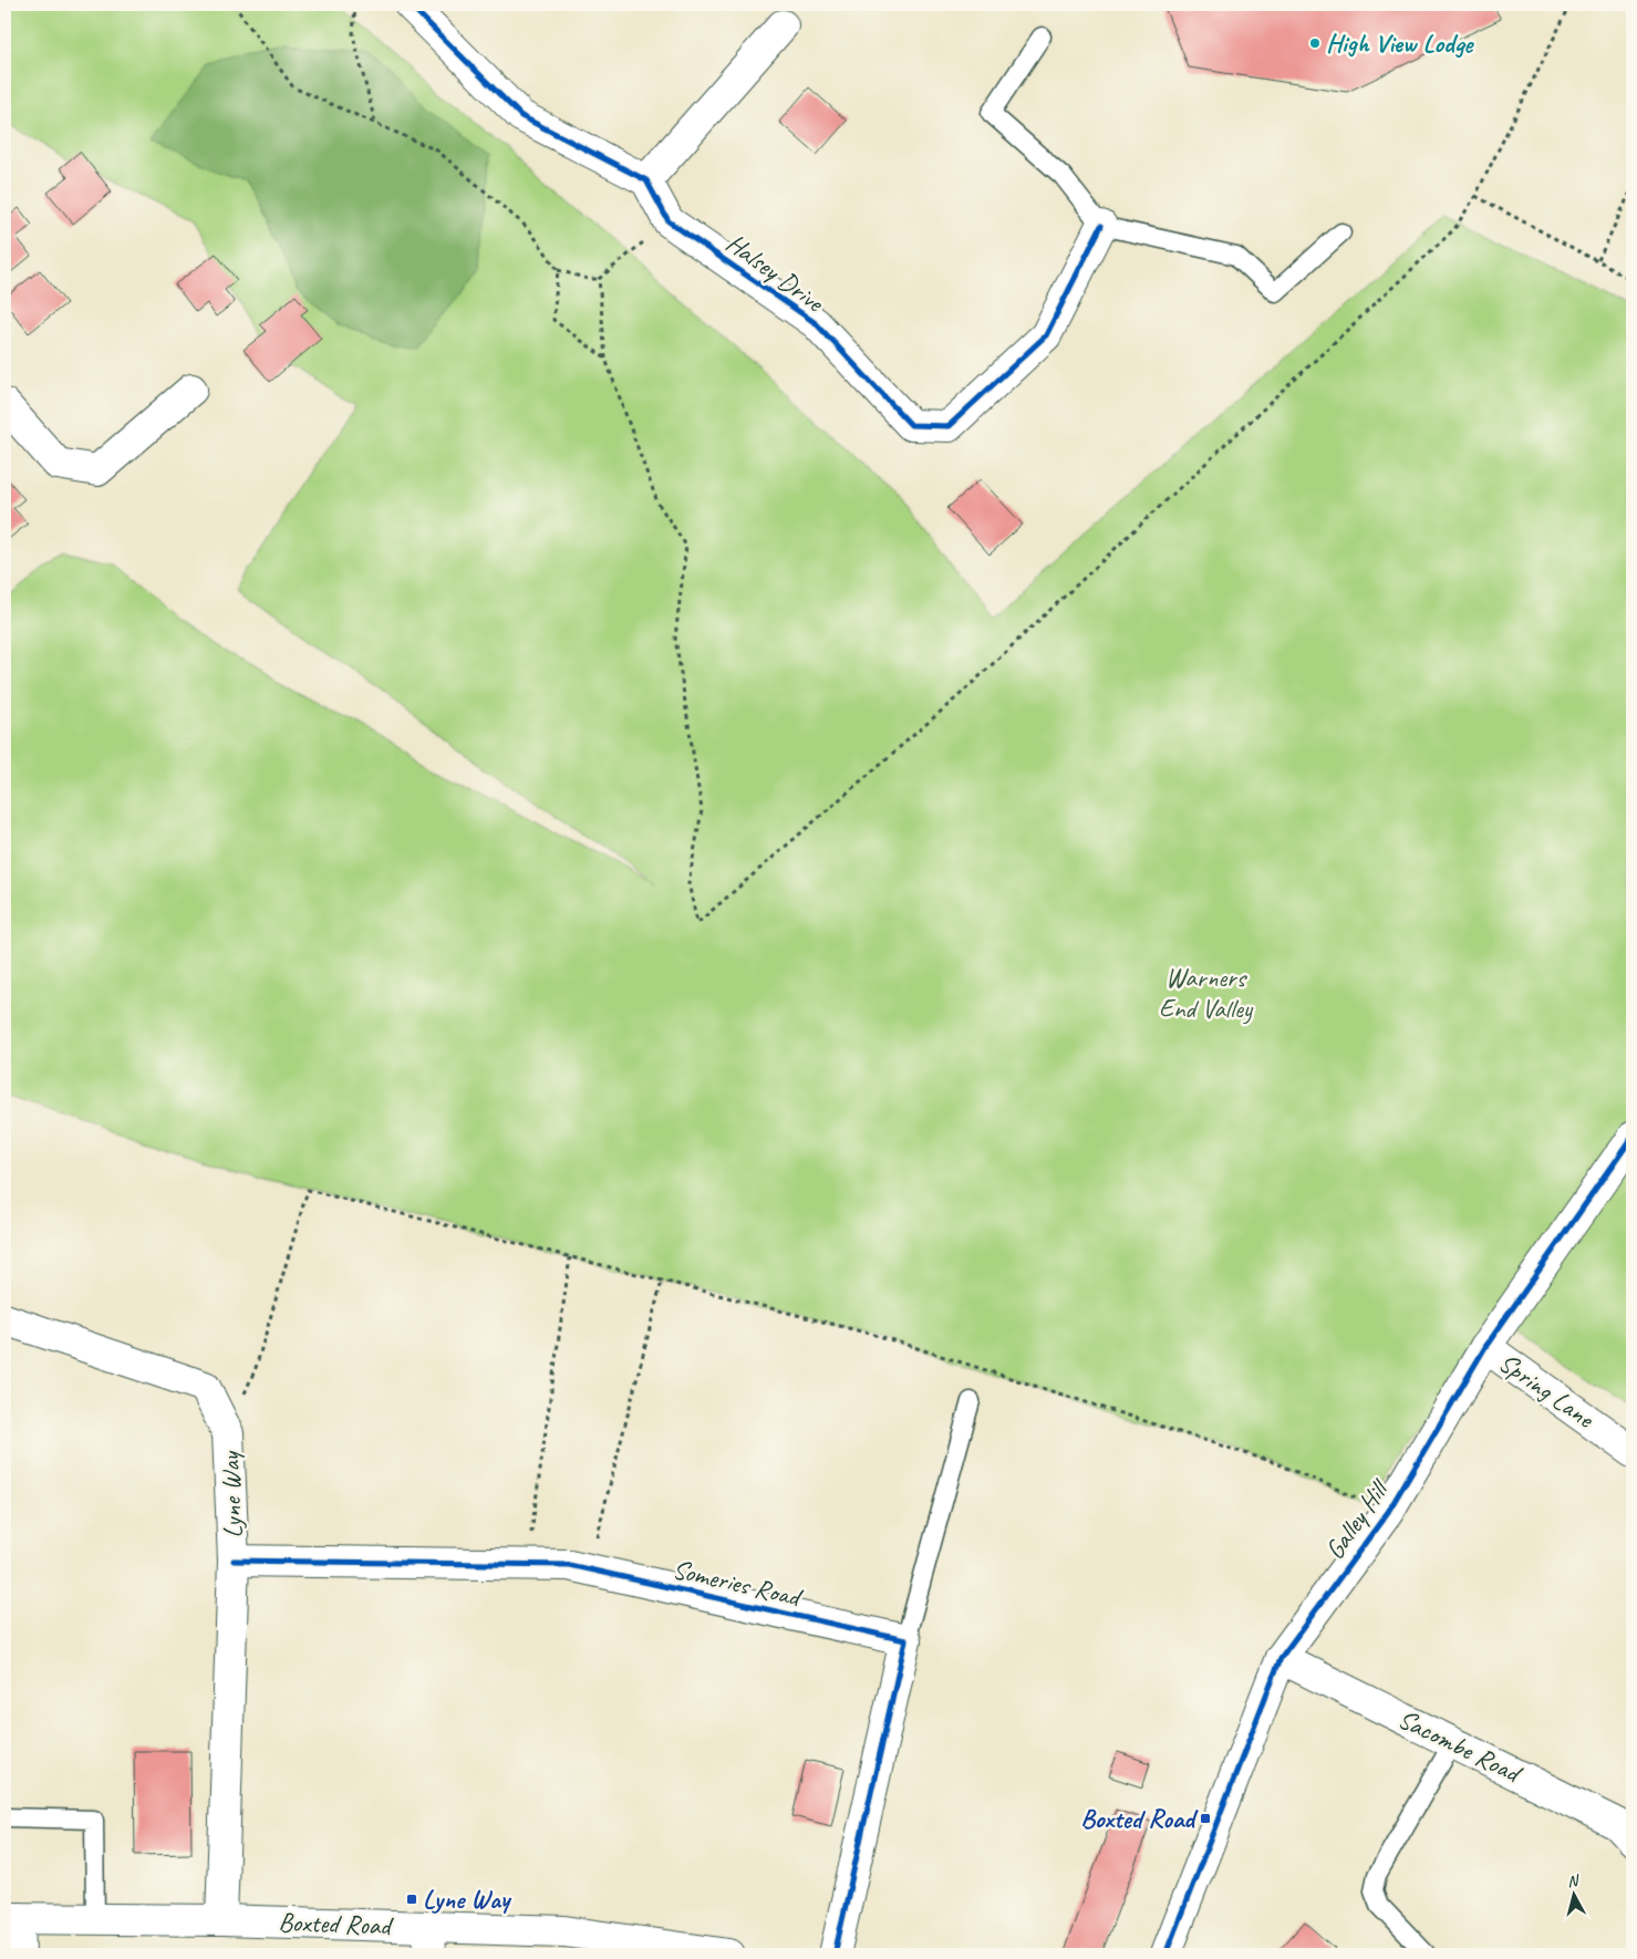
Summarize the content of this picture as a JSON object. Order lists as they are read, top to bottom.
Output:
{
  "streets": {
    "street": [
      "Halsey Drive",
      "Spring Lane",
      "Lyne Way",
      "Galley Hill",
      "Someries Road",
      "Sacombe Road",
      "Boxted Road"
    ]
  },
  "crossings": [
    ["Spring Lane", "Galley Hill"],
    ["Lyne Way", "Someries Road"],
    ["Lyne Way", "Boxted Road"],
    ["Galley Hill", "Sacombe Road"]
  ],
  "parks": ["Warners End Valley"],
  "places": {
    "other": ["High View Lodge"],
    "transit": ["Boxted Road", "Lyne Way"]
  },
  "north": "top"
}
